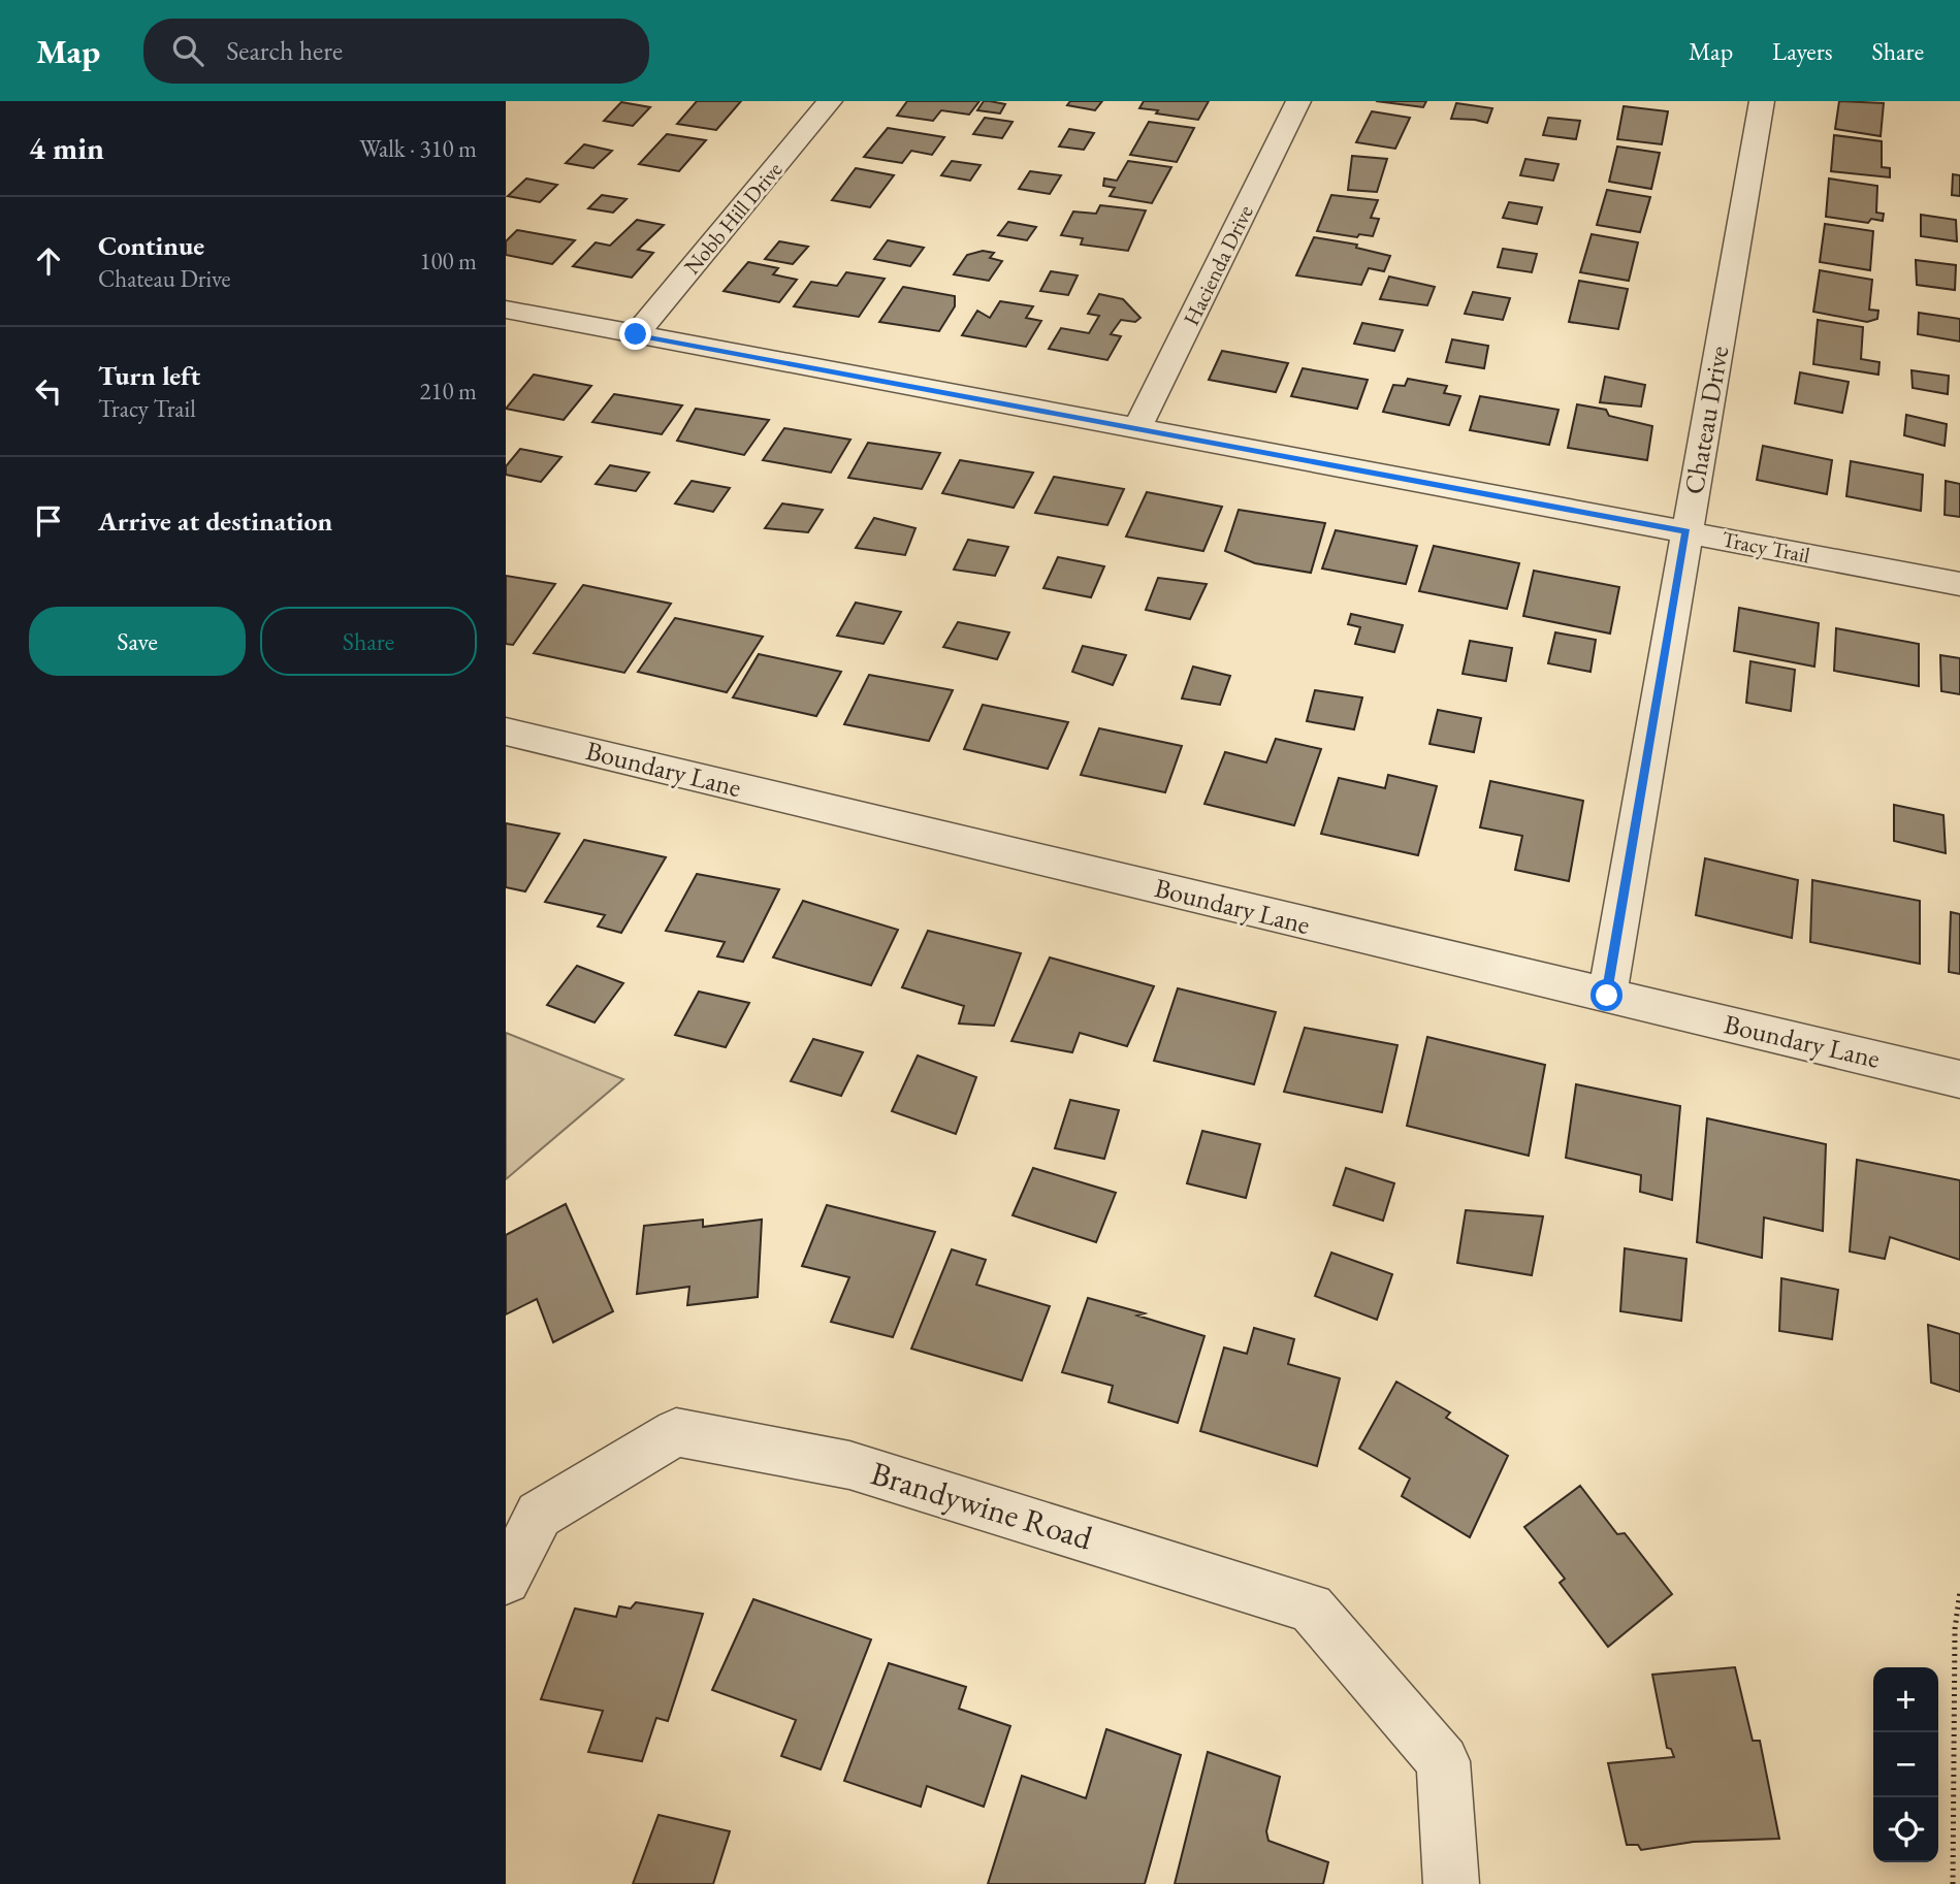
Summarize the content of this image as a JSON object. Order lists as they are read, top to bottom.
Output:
{
  "streets": {
    "street": [
      "Nobb Hill Drive",
      "Hacienda Drive",
      "Chateau Drive",
      "Tracy Trail",
      "Boundary Lane",
      "Brandywine Road"
    ]
  },
  "crossings": [
    ["Nobb Hill Drive", "Tracy Trail"],
    ["Hacienda Drive", "Tracy Trail"],
    ["Chateau Drive", "Tracy Trail"],
    ["Chateau Drive", "Boundary Lane"]
  ],
  "page": {
    "header": "Map",
    "search": "Search here",
    "nav": ["Map", "Layers", "Share"],
    "heading": ["4 min", "Walk · 310 m"],
    "list": [
      ["Continue", "Chateau Drive", "100 m"],
      ["Turn left", "Tracy Trail", "210 m"],
      "Arrive at destination"
    ],
    "buttons": ["Save", "Share"],
    "map_buttons": ["+", "−"]
  }
}
